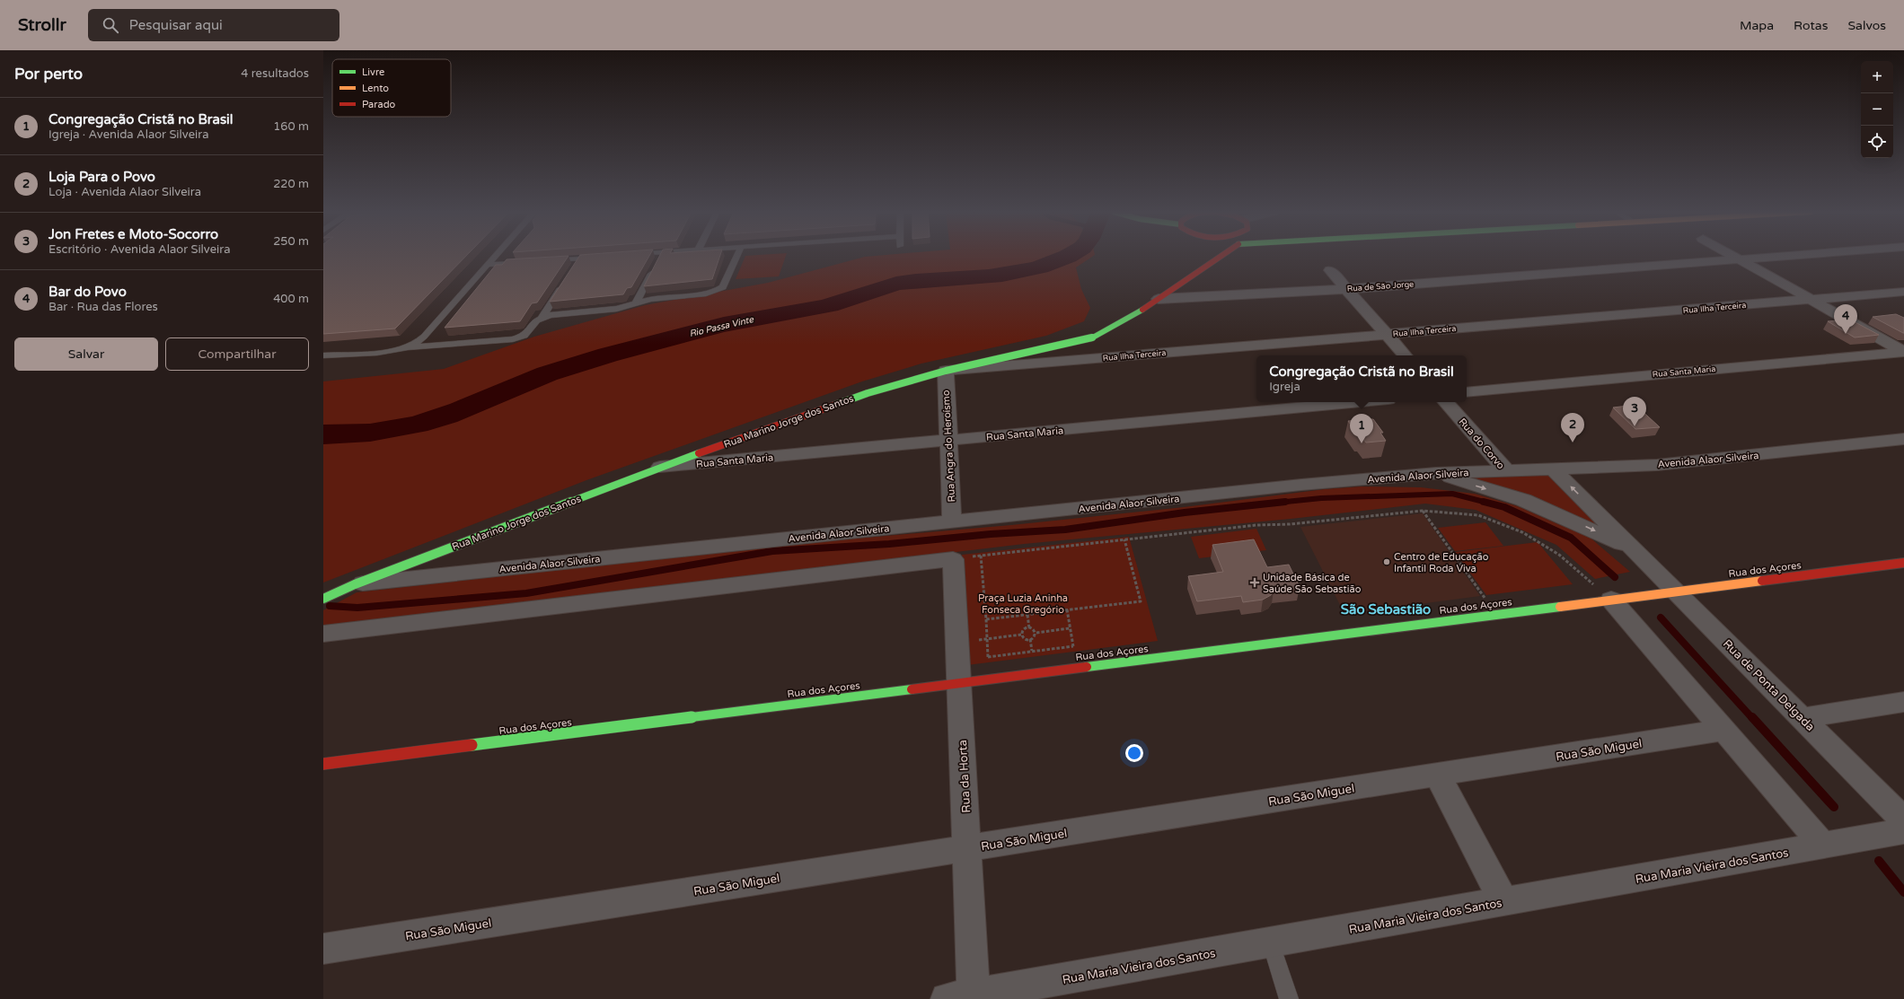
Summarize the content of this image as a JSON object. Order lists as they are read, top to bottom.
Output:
{
  "streets": {
    "street": [
      "Rua de São Jorge",
      "Rua Ilha Terceira",
      "Rua Santa Maria",
      "Rua Marino Jorge dos Santos",
      "Rua do Corvo",
      "Rua Angra do Heroísmo",
      "Avenida Alaor Silveira",
      "Rua dos Açores",
      "Rua de Ponta Delgada",
      "Rua São Miguel",
      "Rua da Horta",
      "Rua Maria Vieira dos Santos"
    ]
  },
  "crossings": [
    ["Rua de São Jorge", "Rua Marino Jorge dos Santos"],
    ["Rua Ilha Terceira", "Rua Marino Jorge dos Santos"],
    ["Rua Ilha Terceira", "Rua Angra do Heroísmo"],
    ["Rua Santa Maria", "Rua Marino Jorge dos Santos"],
    ["Rua Santa Maria", "Rua Angra do Heroísmo"],
    ["Rua Marino Jorge dos Santos", "Rua Angra do Heroísmo"],
    ["Rua Marino Jorge dos Santos", "Avenida Alaor Silveira"],
    ["Rua do Corvo", "Avenida Alaor Silveira"],
    ["Rua Angra do Heroísmo", "Avenida Alaor Silveira"],
    ["Avenida Alaor Silveira", "Rua de Ponta Delgada"],
    ["Rua dos Açores", "Rua de Ponta Delgada"],
    ["Rua dos Açores", "Rua da Horta"],
    ["Rua São Miguel", "Rua da Horta"],
    ["Rua da Horta", "Rua Maria Vieira dos Santos"]
  ],
  "districts": ["São Sebastião"],
  "water": ["Rio Passa Vinte"],
  "parks": ["Praça Luzia Aninha Fonseca Gregório"],
  "places": {
    "other": ["Centro de Educação Infantil Roda Viva"],
    "health": ["Unidade Básica de Saúde São Sebastião"]
  },
  "legend": ["Livre", "Lento", "Parado"],
  "page": {
    "header": "Strollr",
    "search": "Pesquisar aqui",
    "nav": ["Mapa", "Rotas", "Salvos"],
    "heading": ["Por perto", "4 resultados"],
    "map_buttons": ["+", "−"],
    "list": [
      {
        "mark": "1",
        "name": "Congregação Cristã no Brasil",
        "note": "Igreja · Avenida Alaor Silveira",
        "value": "160 m"
      },
      {
        "mark": "2",
        "name": "Loja Para o Povo",
        "note": "Loja · Avenida Alaor Silveira",
        "value": "220 m"
      },
      {
        "mark": "3",
        "name": "Jon Fretes e Moto-Socorro",
        "note": "Escritório · Avenida Alaor Silveira",
        "value": "250 m"
      },
      {
        "mark": "4",
        "name": "Bar do Povo",
        "note": "Bar · Rua das Flores",
        "value": "400 m"
      }
    ],
    "pins": [
      "4",
      "3",
      "2",
      "1"
    ],
    "buttons": ["Salvar", "Compartilhar"],
    "popup": ["Congregação Cristã no Brasil", "Igreja"]
  }
}
